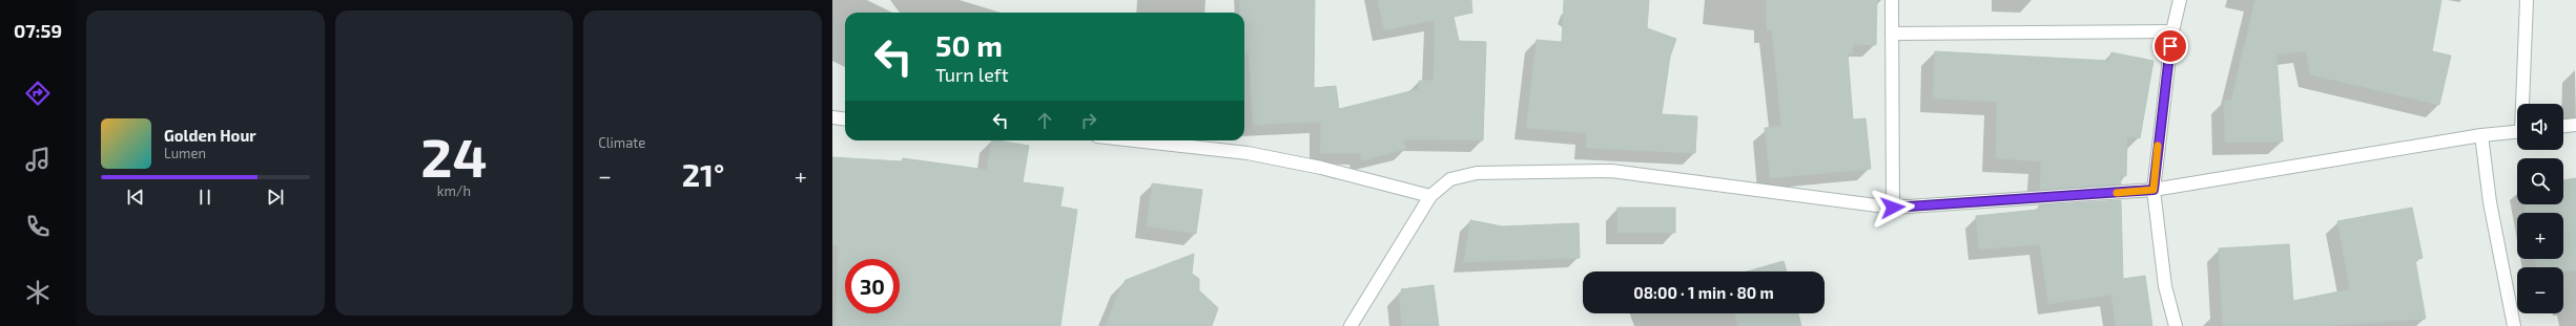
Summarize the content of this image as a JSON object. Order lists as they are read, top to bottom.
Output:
{
  "page": {
    "tabs": "07:59",
    "tile": [
      ["24", "km/h"],
      "Climate"
    ],
    "turn": ["50 m", "Turn left"],
    "map_buttons": ["+", "−"],
    "song": ["Golden Hour", "Lumen"],
    "heat": ["−", "21°", "+"],
    "limit": "30",
    "trip": "08:00 · 1 min · 80 m"
  }
}
